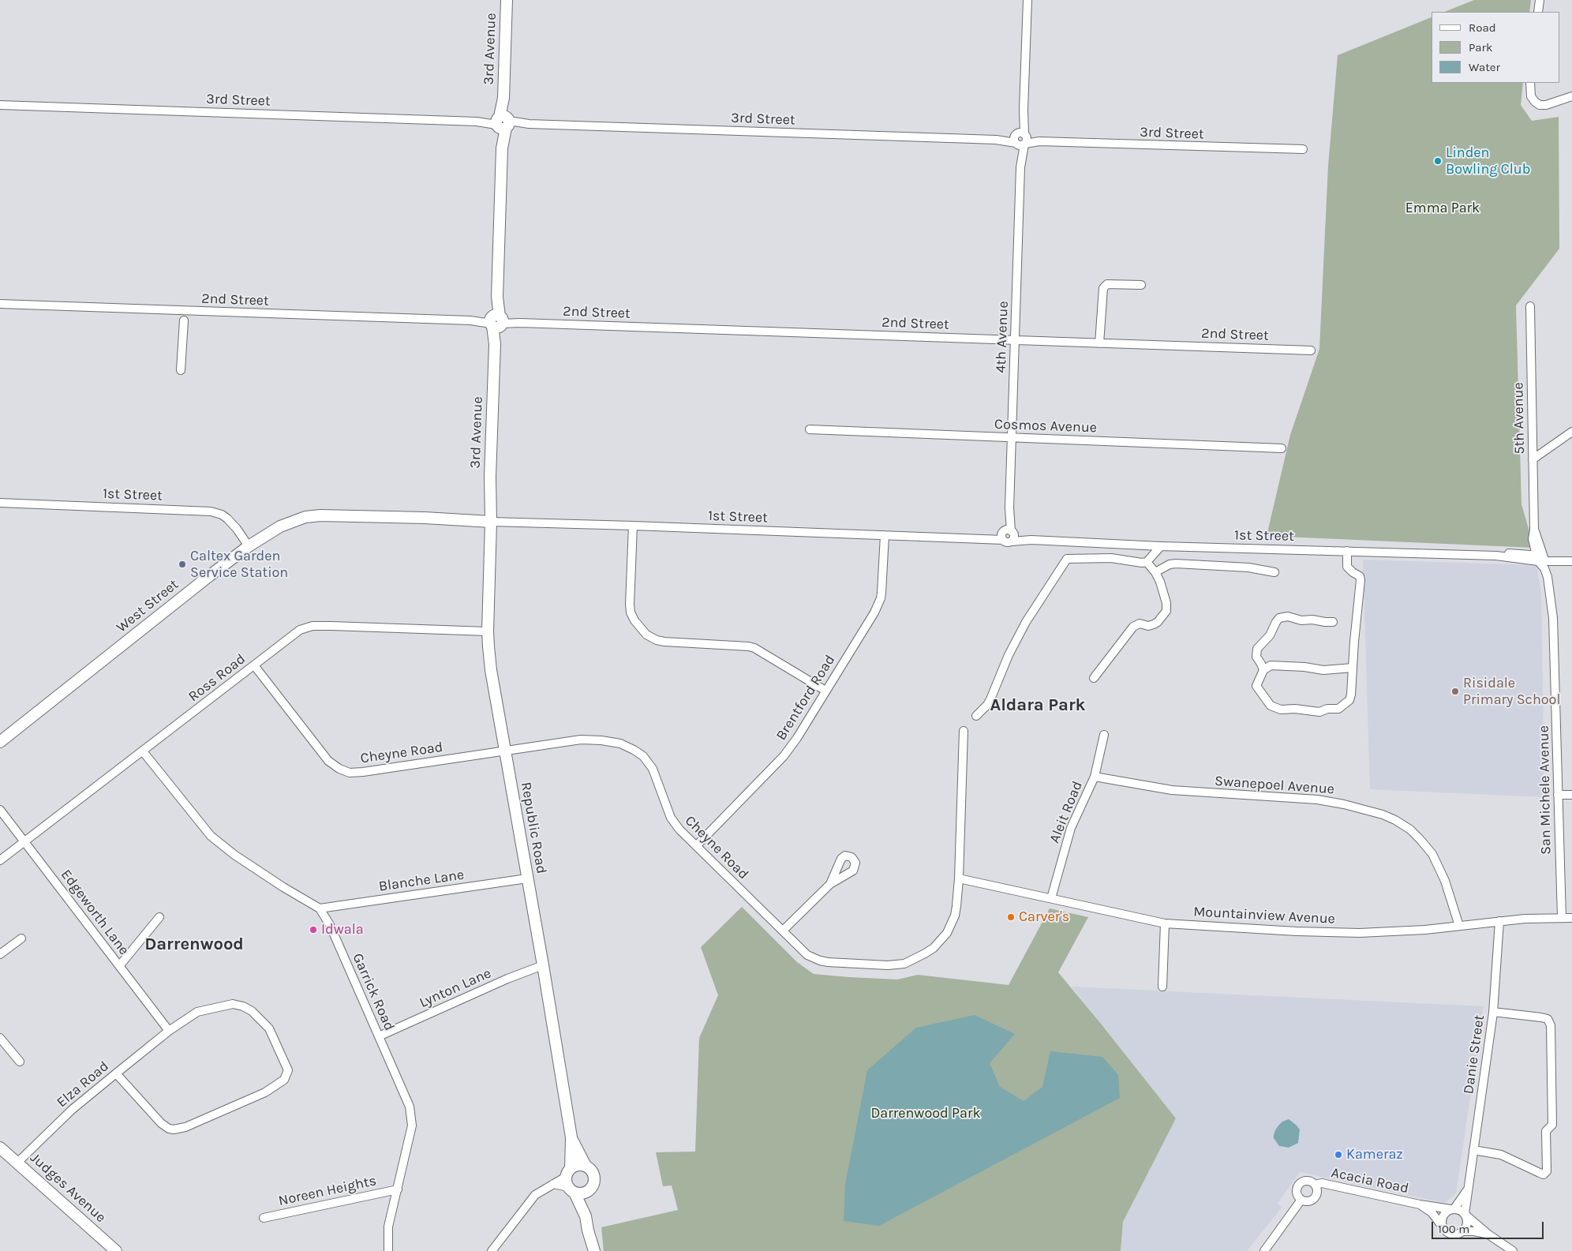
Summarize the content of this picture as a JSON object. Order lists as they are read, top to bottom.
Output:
{
  "streets": {
    "main road": [
      "3rd Avenue",
      "West Street",
      "Republic Road",
      "Judges Avenue"
    ],
    "street": [
      "3rd Street",
      "2nd Street",
      "4th Avenue",
      "5th Avenue",
      "Cosmos Avenue",
      "1st Street",
      "Ross Road",
      "Brentford Road",
      "Cheyne Road",
      "Swanepoel Avenue",
      "San Michele Avenue",
      "Aleit Road",
      "Blanche Lane",
      "Edgeworth Lane",
      "Mountainview Avenue",
      "Lynton Lane",
      "Garrick Road",
      "Danie Street",
      "Elza Road",
      "Acacia Road",
      "Noreen Heights"
    ]
  },
  "crossings": [
    ["3rd Avenue", "3rd Street"],
    ["3rd Avenue", "2nd Street"],
    ["3rd Avenue", "1st Street"],
    ["3rd Avenue", "West Street"],
    ["3rd Avenue", "Republic Road"],
    ["3rd Street", "4th Avenue"],
    ["2nd Street", "4th Avenue"],
    ["4th Avenue", "Cosmos Avenue"],
    ["4th Avenue", "1st Street"],
    ["5th Avenue", "San Michele Avenue"],
    ["1st Street", "West Street"],
    ["1st Street", "Brentford Road"],
    ["1st Street", "San Michele Avenue"],
    ["1st Street", "Republic Road"],
    ["West Street", "Republic Road"],
    ["Ross Road", "Cheyne Road"],
    ["Ross Road", "Republic Road"],
    ["Ross Road", "Edgeworth Lane"],
    ["Ross Road", "Garrick Road"],
    ["Brentford Road", "Cheyne Road"],
    ["Cheyne Road", "Republic Road"],
    ["Cheyne Road", "Mountainview Avenue"],
    ["Swanepoel Avenue", "Aleit Road"],
    ["Swanepoel Avenue", "Mountainview Avenue"],
    ["San Michele Avenue", "Mountainview Avenue"],
    ["Aleit Road", "Mountainview Avenue"],
    ["Republic Road", "Blanche Lane"],
    ["Republic Road", "Lynton Lane"],
    ["Blanche Lane", "Garrick Road"],
    ["Edgeworth Lane", "Elza Road"],
    ["Mountainview Avenue", "Danie Street"],
    ["Lynton Lane", "Garrick Road"],
    ["Garrick Road", "Noreen Heights"],
    ["Danie Street", "Acacia Road"],
    ["Elza Road", "Judges Avenue"]
  ],
  "districts": ["Aldara Park", "Darrenwood"],
  "parks": ["Emma Park", "Darrenwood Park"],
  "places": [
    "Linden Bowling Club",
    "Caltex Garden Service Station",
    "Risidale Primary School",
    "Carver's",
    "Idwala",
    "Kameraz"
  ],
  "legend": ["Road", "Park", "Water"],
  "scale_bar": "100 m"
}
